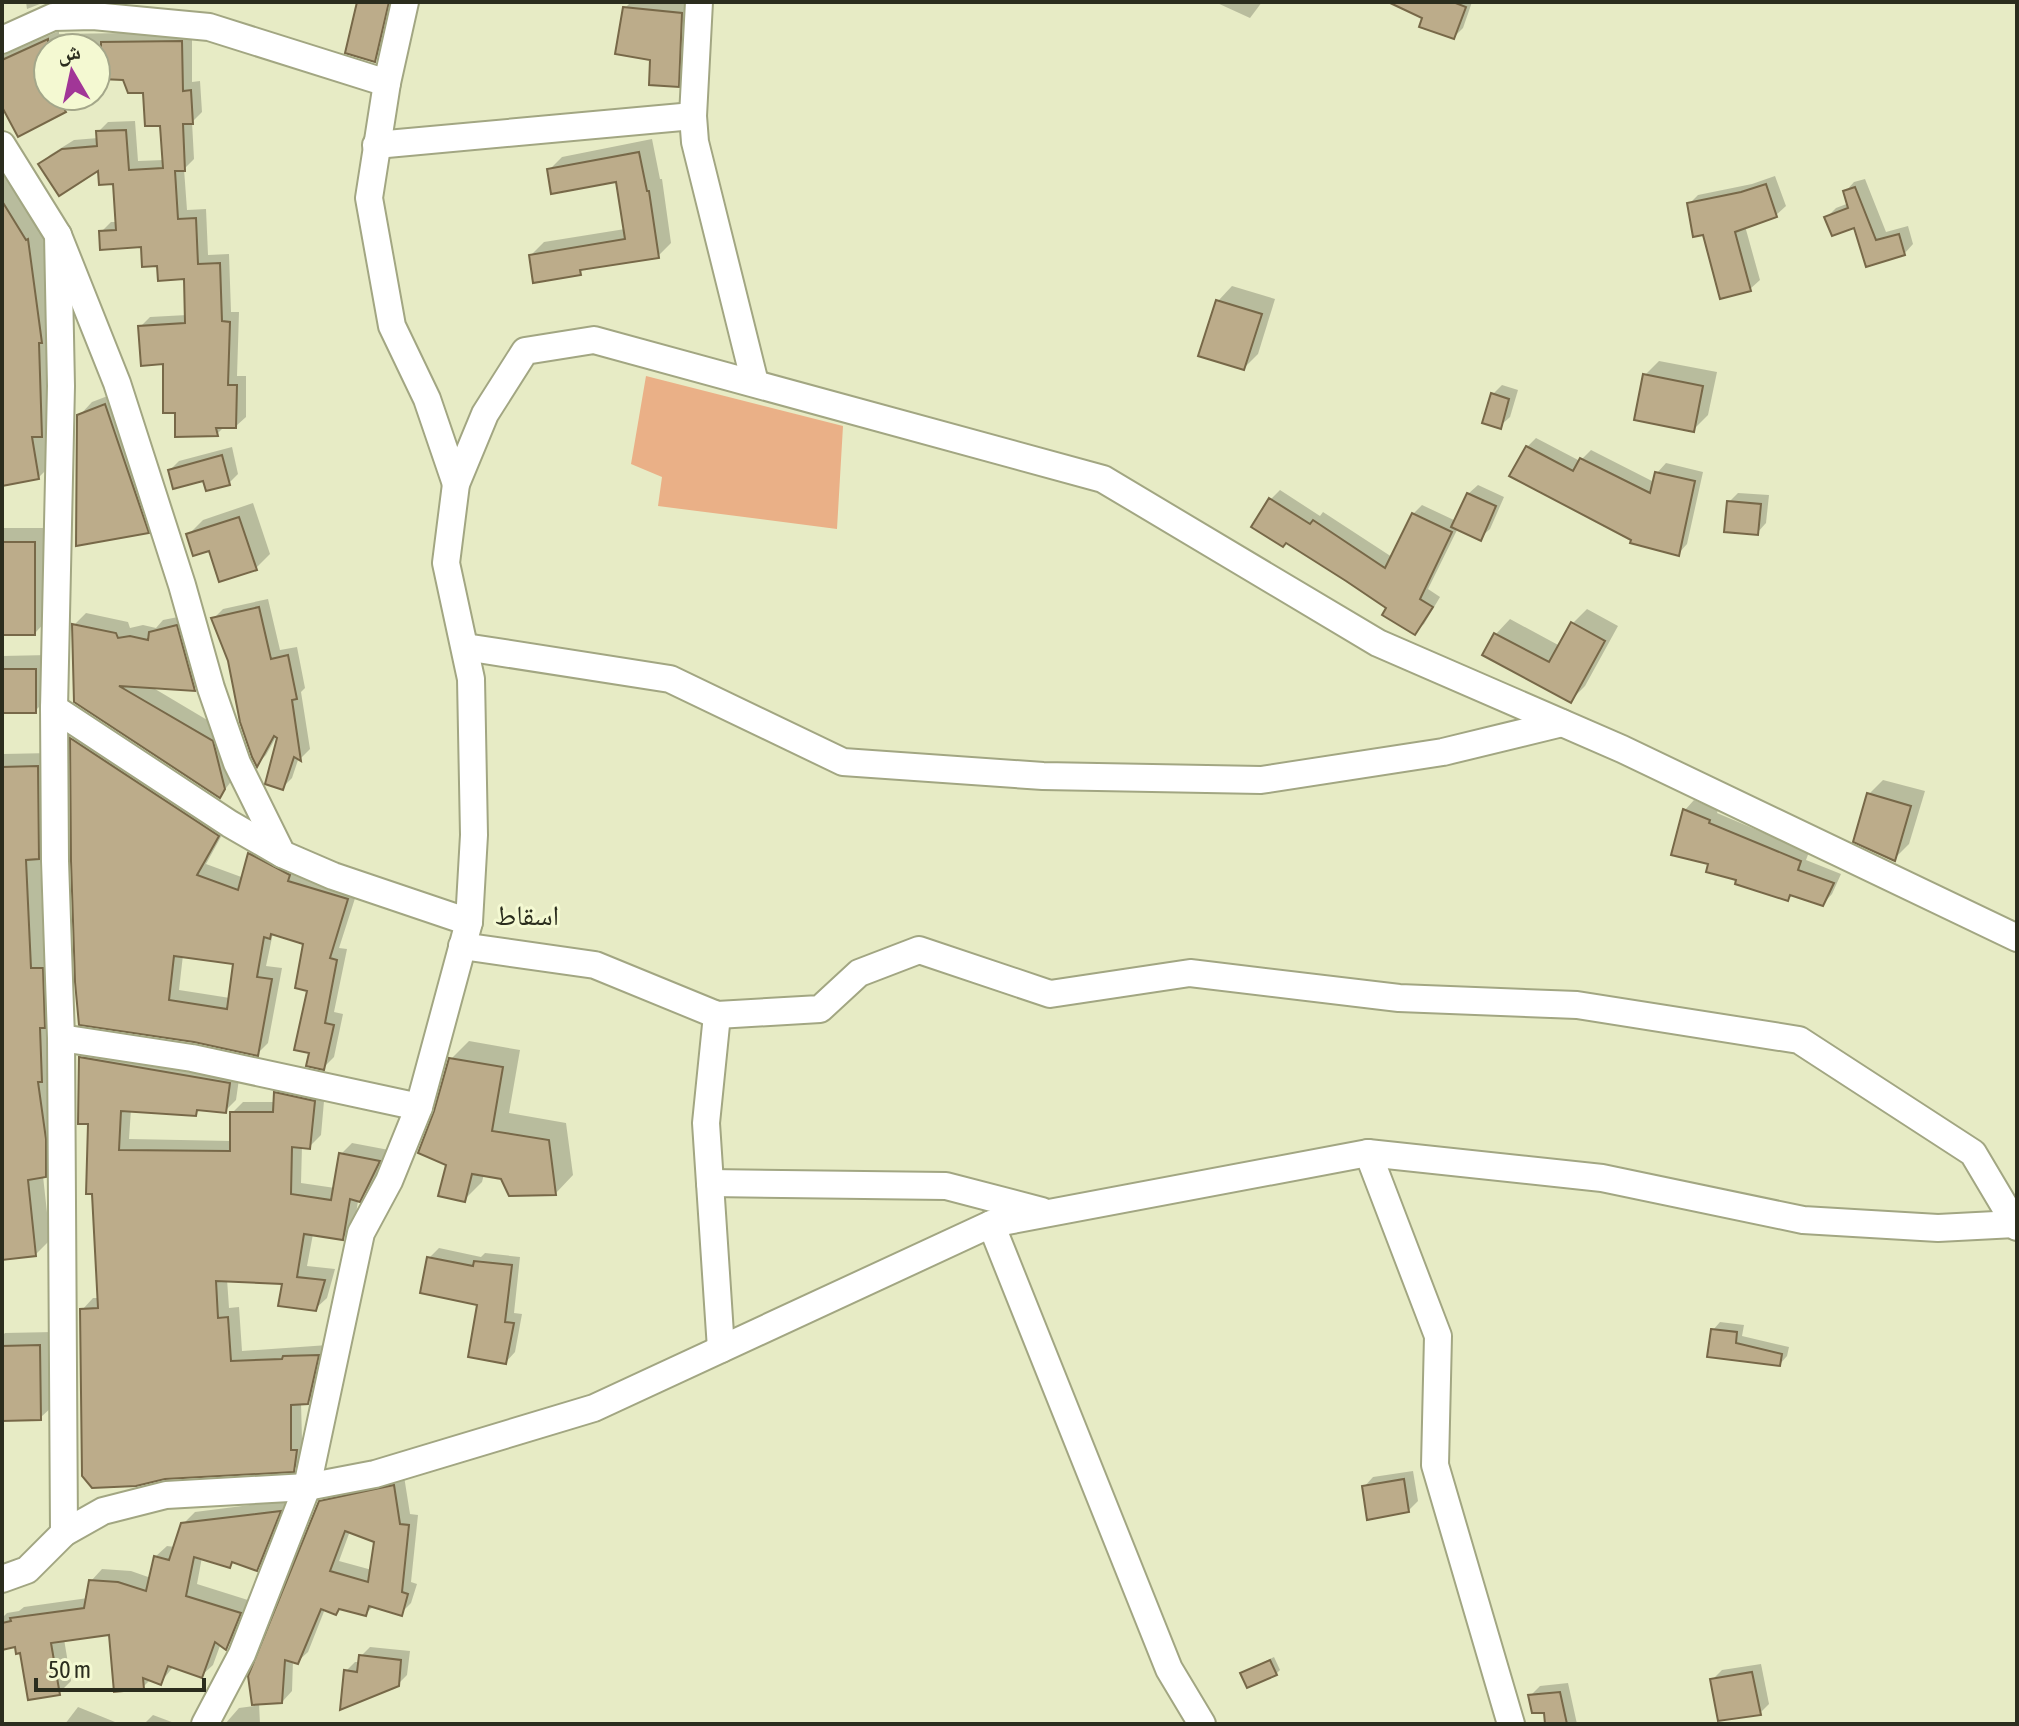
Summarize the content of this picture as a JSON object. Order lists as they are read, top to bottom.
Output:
{
  "districts": ["اسقاط"],
  "scale_bar": "50 m",
  "north": "top"
}
